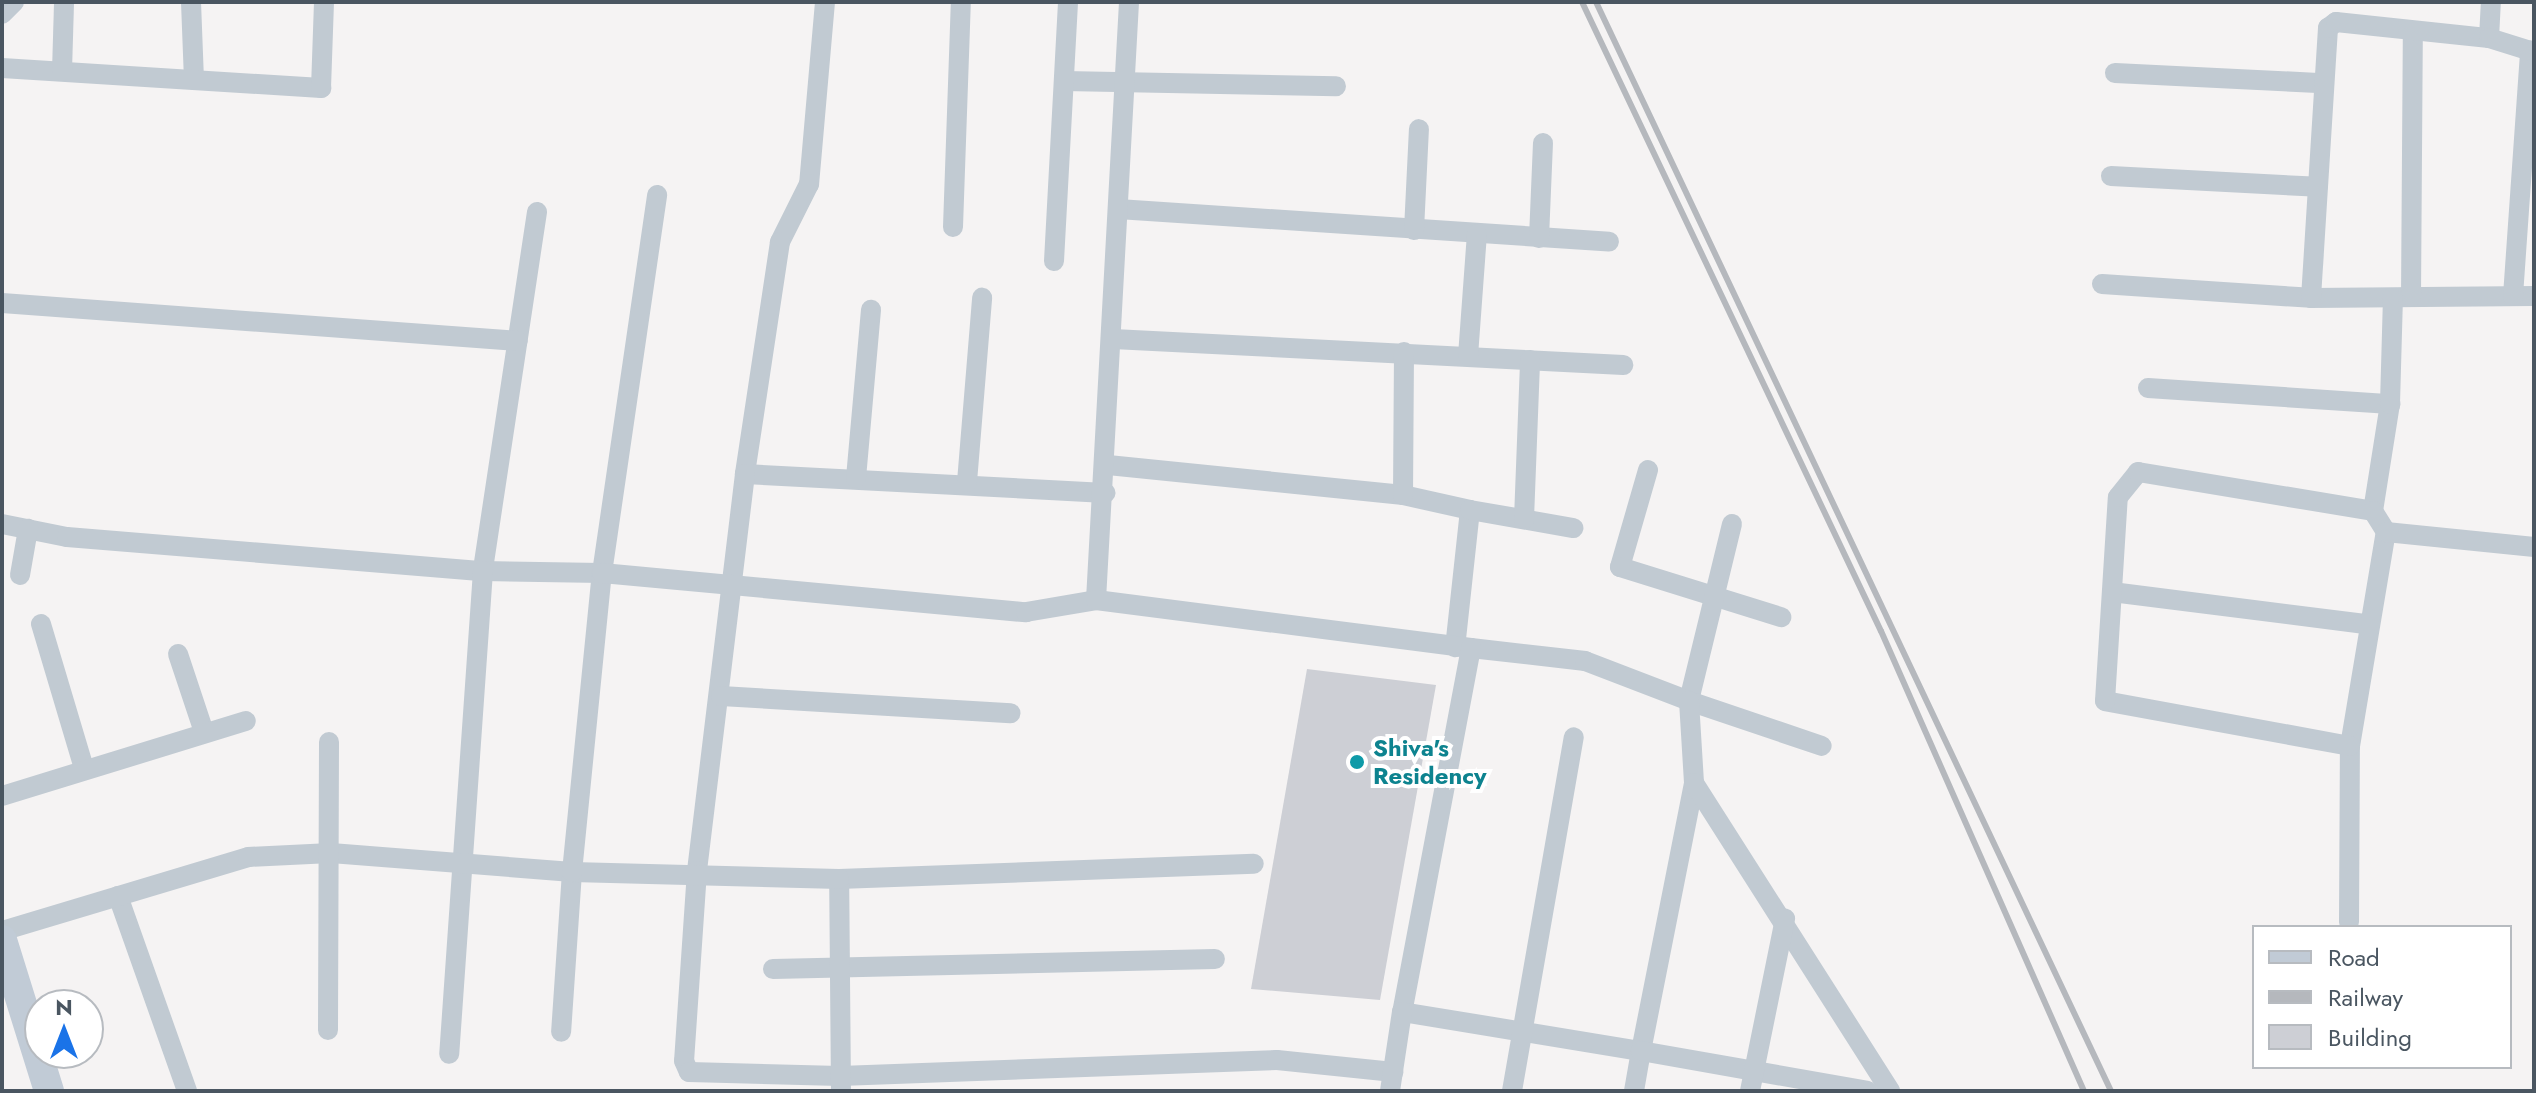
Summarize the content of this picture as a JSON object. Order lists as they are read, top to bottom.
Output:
{
  "places": ["Shiva's Residency"],
  "legend": ["Road", "Railway", "Building"],
  "north": "top"
}
